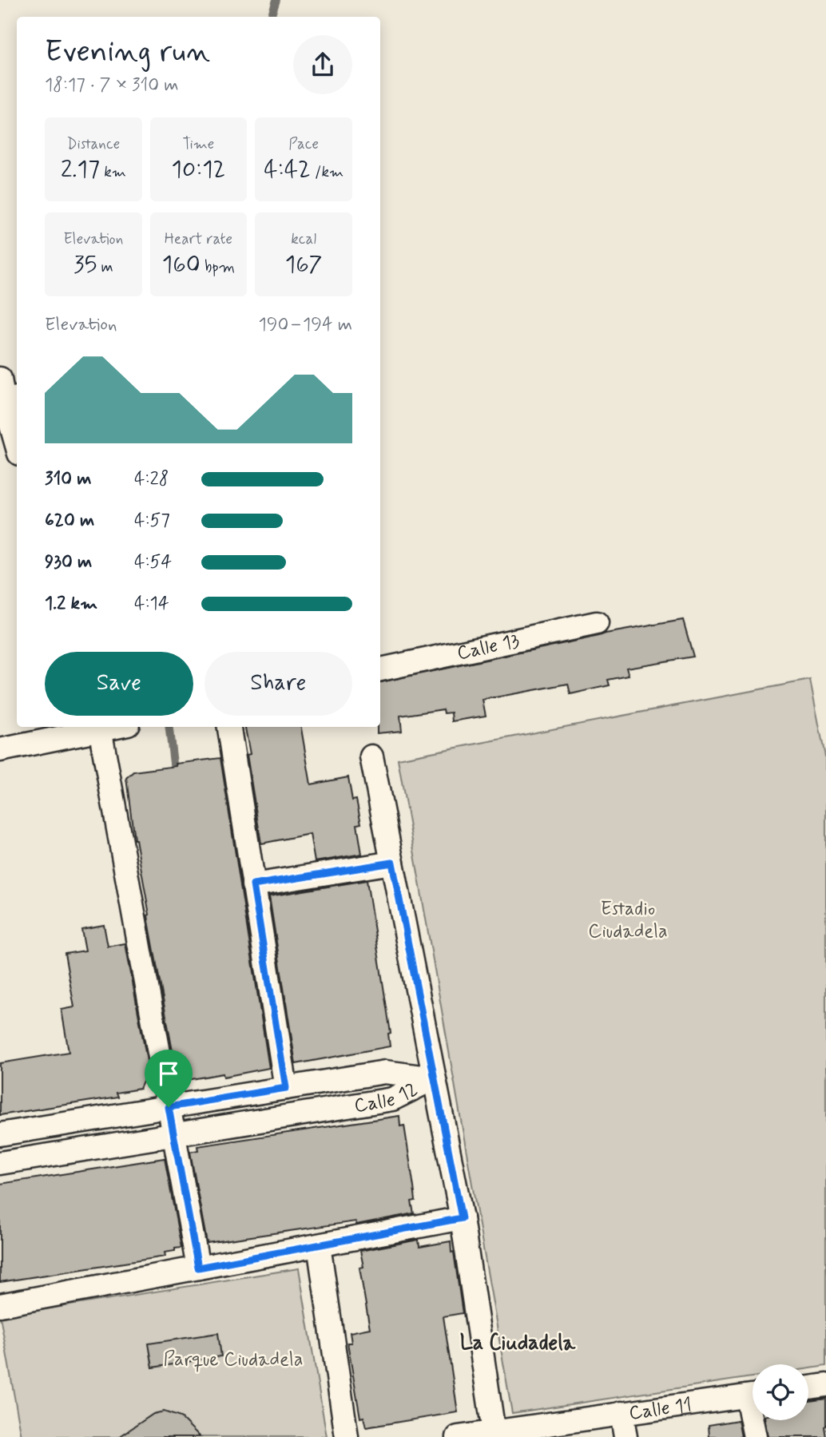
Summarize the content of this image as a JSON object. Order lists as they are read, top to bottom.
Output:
{
  "streets": {
    "street": ["Calle 13", "Calle 12", "Calle 11"]
  },
  "districts": ["La Ciudadela"],
  "parks": ["Estadio Ciudadela", "Parque Ciudadela"],
  "page": {
    "heading": ["Evening run", "18:17 · 7 × 310 m"],
    "stats": [
      ["Distance", "2.17 km"],
      ["Time", "10:12"],
      ["Pace", "4:42 /km"],
      ["Elevation", "35 m"],
      ["Heart rate", "160 bpm"],
      ["kcal", "167"]
    ],
    "chart": ["Elevation", "190–194 m"],
    "list": [
      {
        "name": "310 m",
        "note": "4:28"
      },
      {
        "name": "620 m",
        "note": "4:57"
      },
      {
        "name": "930 m",
        "note": "4:54"
      },
      {
        "name": "1.2 km",
        "note": "4:14"
      }
    ],
    "buttons": ["Save", "Share"]
  }
}
